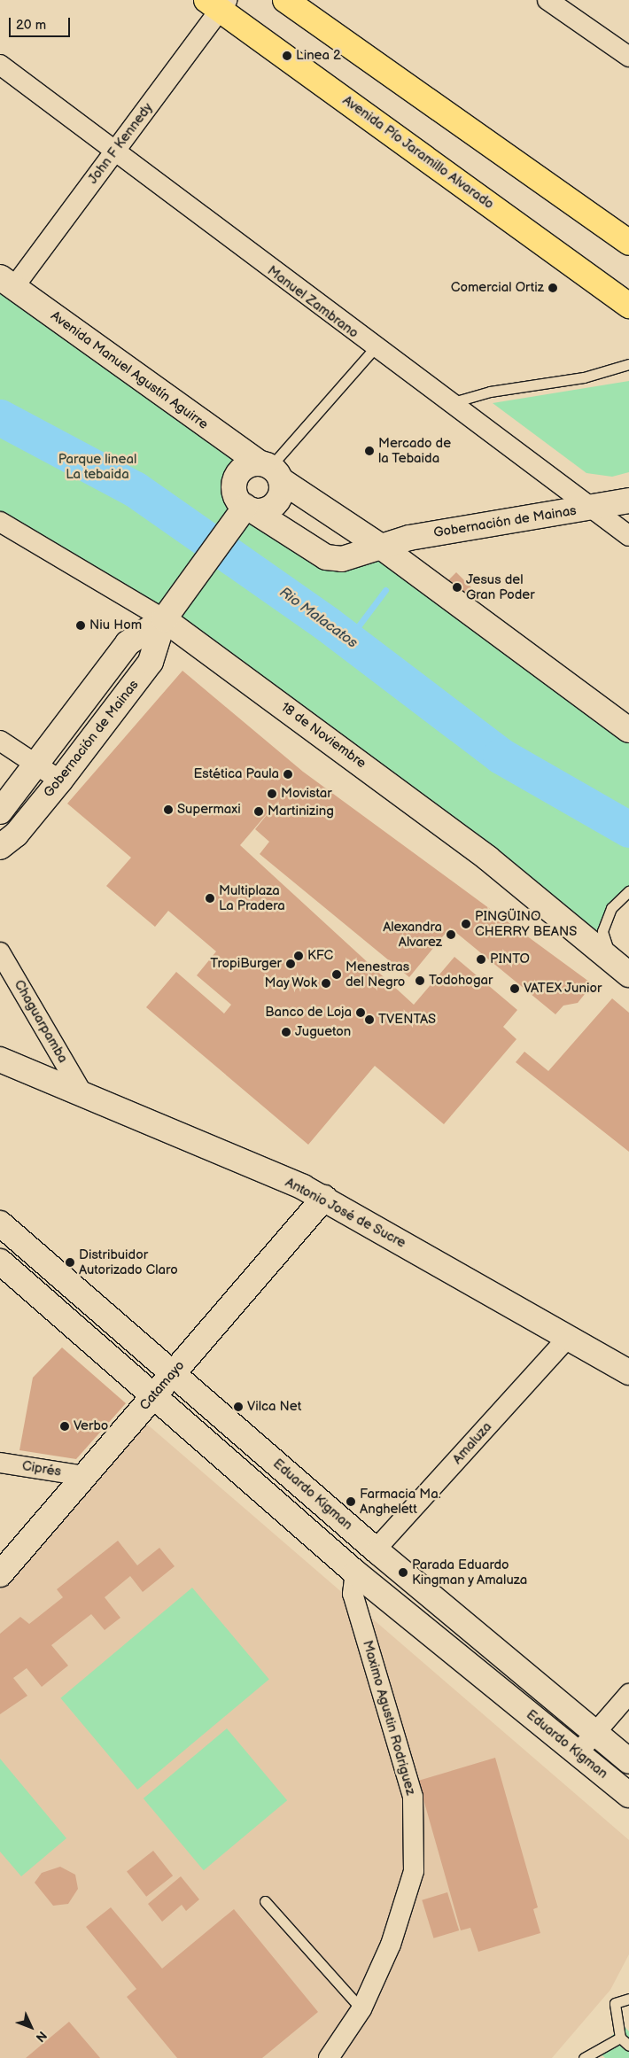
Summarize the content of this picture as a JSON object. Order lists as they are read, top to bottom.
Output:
{
  "streets": {
    "main road": ["Avenida Pío Jaramillo Alvarado"],
    "street": [
      "John F Kennedy",
      "Manuel Zambrano",
      "Avenida Manuel Agustín Aguirre",
      "Gobernación de Mainas",
      "18 de Noviembre",
      "Chaguarpamba",
      "Antonio José de Sucre",
      "Catamayo",
      "Amaluza",
      "Ciprés",
      "Eduardo Kigman",
      "Maximo Agustin Rodriguez"
    ]
  },
  "crossings": [
    ["John F Kennedy", "Avenida Pío Jaramillo Alvarado"],
    ["John F Kennedy", "Manuel Zambrano"],
    ["John F Kennedy", "Avenida Manuel Agustín Aguirre"],
    ["Manuel Zambrano", "Gobernación de Mainas"],
    ["Avenida Manuel Agustín Aguirre", "Gobernación de Mainas"],
    ["Gobernación de Mainas", "18 de Noviembre"],
    ["Chaguarpamba", "Antonio José de Sucre"],
    ["Antonio José de Sucre", "Catamayo"],
    ["Antonio José de Sucre", "Amaluza"],
    ["Catamayo", "Ciprés"],
    ["Catamayo", "Eduardo Kigman"],
    ["Amaluza", "Eduardo Kigman"],
    ["Eduardo Kigman", "Maximo Agustin Rodriguez"]
  ],
  "water": ["Rio Malacatos"],
  "parks": ["Parque lineal La tebaida"],
  "places": [
    "Linea 2",
    "Comercial Ortiz",
    "Mercado de la Tebaida",
    "Jesus del Gran Poder",
    "Niu Hom",
    "Estética Paula",
    "Movistar",
    "Supermaxi",
    "Martinizing",
    "Multiplaza La Pradera",
    "PINGÜINO CHERRY BEANS",
    "Alexandra Alvarez",
    "KFC",
    "PINTO",
    "TropiBurger",
    "Menestras del Negro",
    "Todohogar",
    "May Wok",
    "VATEX Junior",
    "Banco de Loja",
    "TVENTAS",
    "Jugueton",
    "Distribuidor Autorizado Claro",
    "Vilca Net",
    "Verbo",
    "Farmacia Ma. Anghelett",
    "Parada Eduardo Kingman y Amaluza"
  ],
  "scale_bar": "20 m",
  "north": "bottom right"
}
